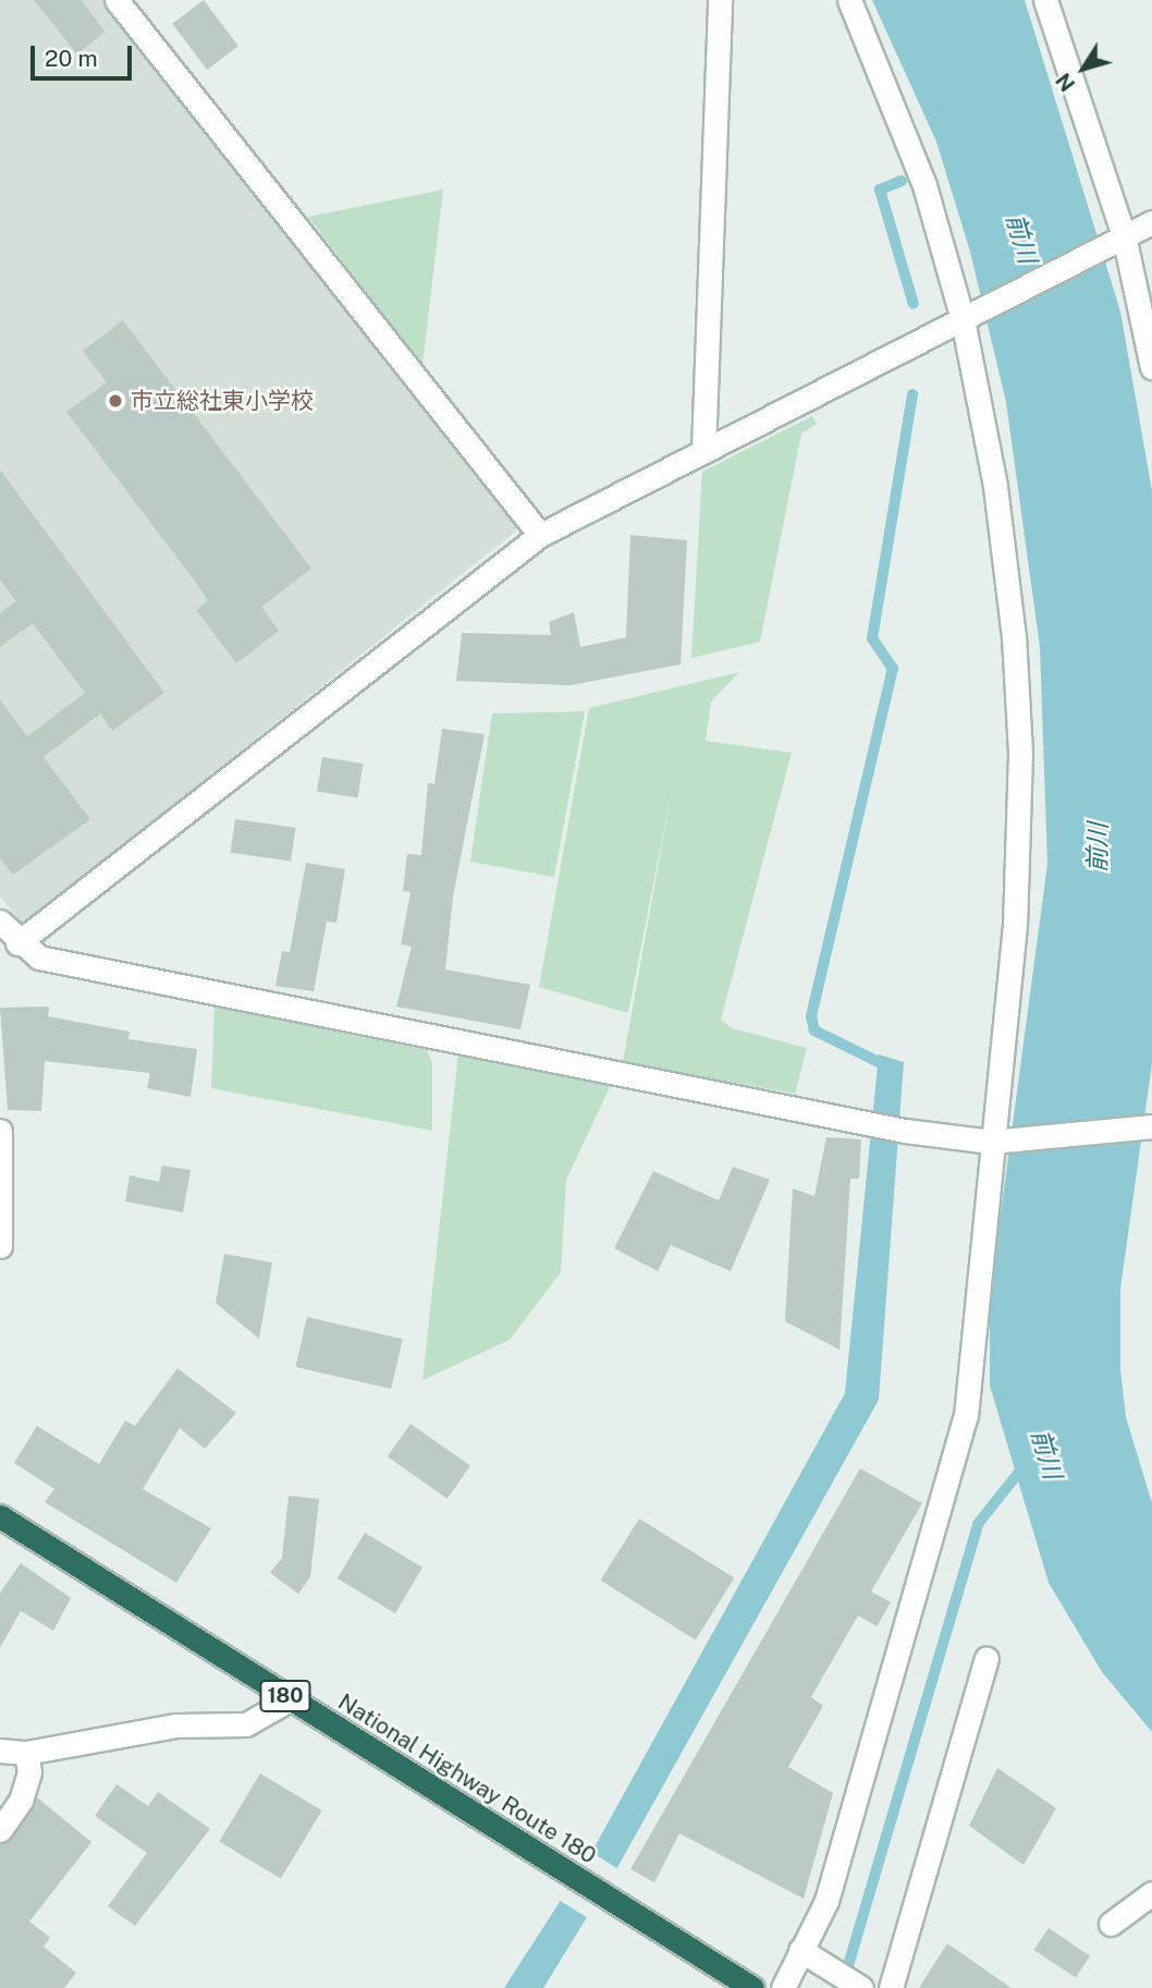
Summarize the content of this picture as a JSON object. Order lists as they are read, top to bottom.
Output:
{
  "streets": {
    "highway": ["180", "National Highway Route 180"]
  },
  "water": ["前川"],
  "places": ["市立総社東小学校"],
  "scale_bar": "20 m",
  "north": "bottom left"
}
